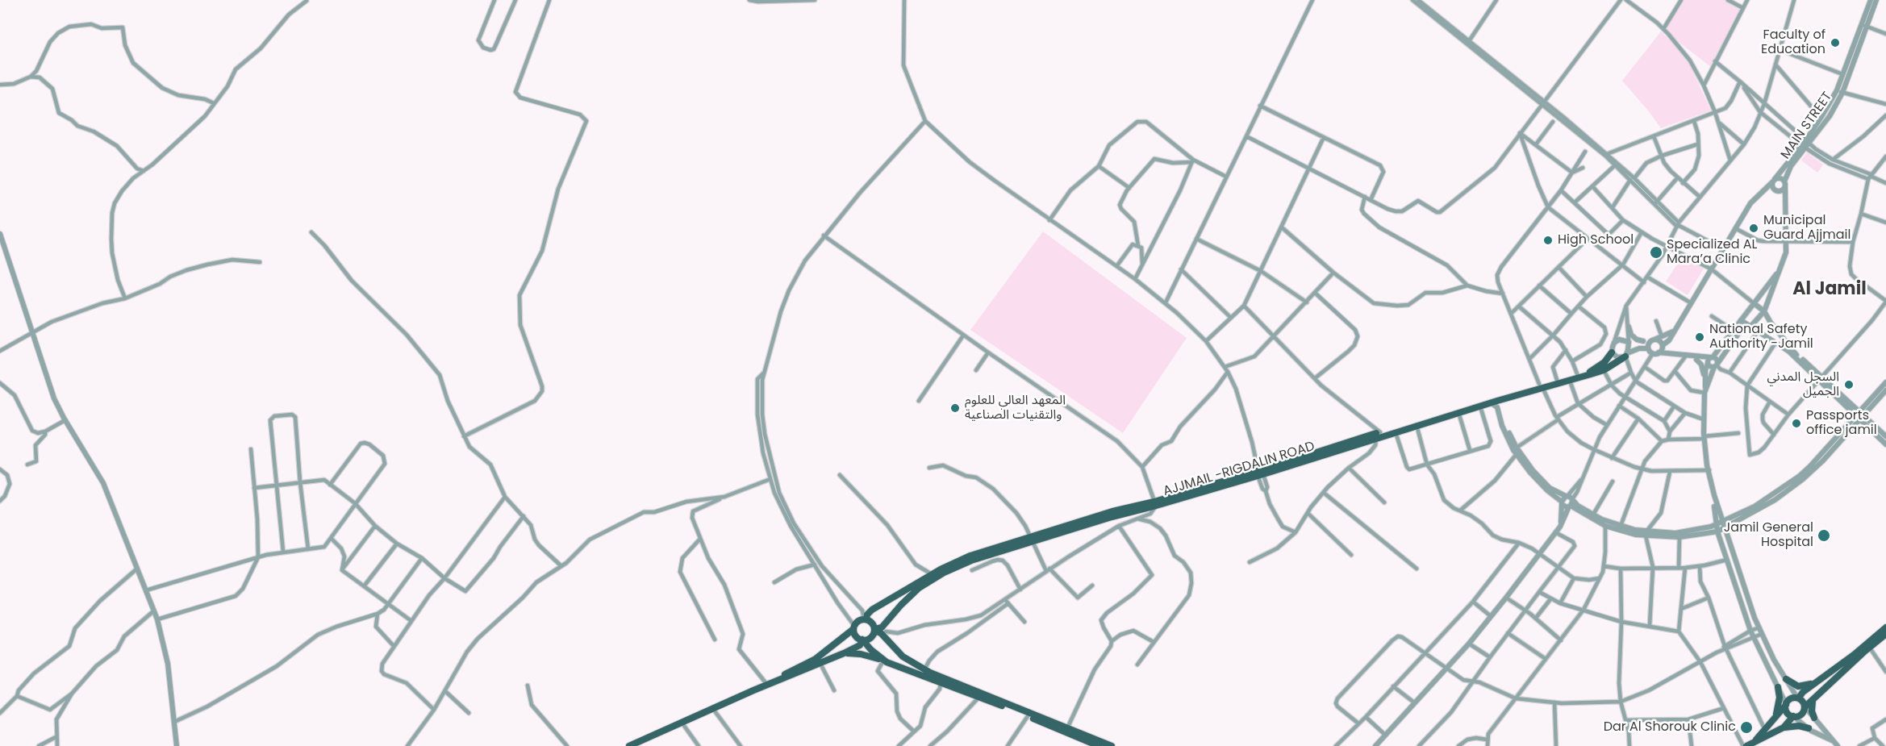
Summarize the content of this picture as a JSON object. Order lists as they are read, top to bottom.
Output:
{
  "streets": {
    "main road": ["AJJMAIL -RIGDALIN ROAD"],
    "street": ["MAIN STREET"]
  },
  "districts": ["Al Jamil"],
  "places": [
    "Faculty of Education",
    "Municipal Guard Ajjmail",
    "High School",
    "Specialized AL Mara’a Clinic",
    "National Safety Authority -Jamil",
    "السجل المدني الجميل",
    "المعهد العالي للعلوم والتقنيات الصناعية",
    "Passports office jamil",
    "Jamil General Hospital",
    "Dar Al Shorouk Clinic"
  ]
}
